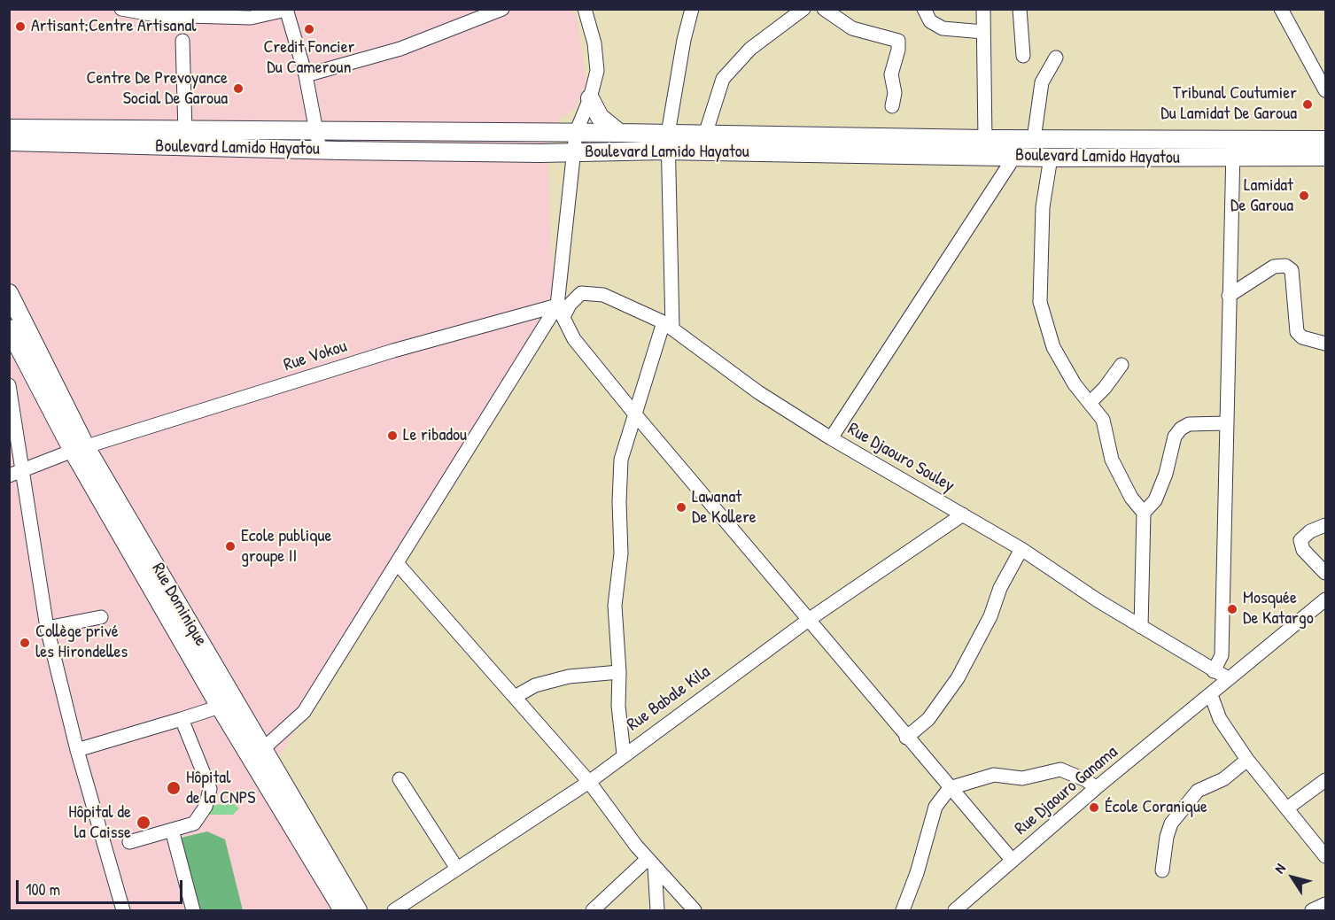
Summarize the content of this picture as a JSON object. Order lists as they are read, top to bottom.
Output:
{
  "streets": {
    "main road": ["Boulevard Lamido Hayatou", "Rue Dominique"],
    "street": [
      "Rue Vokou",
      "Rue Djaouro Souley",
      "Rue Babale Kila",
      "Rue Djaouro Ganama"
    ]
  },
  "crossings": [
    ["Rue Vokou", "Rue Djaouro Souley"],
    ["Rue Vokou", "Rue Dominique"],
    ["Rue Djaouro Souley", "Rue Babale Kila"],
    ["Rue Djaouro Souley", "Rue Djaouro Ganama"]
  ],
  "places": [
    "Artisant;Centre Artisanal",
    "Credit Foncier Du Cameroun",
    "Centre De Prevoyance Social De Garoua",
    "Tribunal Coutumier Du Lamidat De Garoua",
    "Lamidat De Garoua",
    "Le ribadou",
    "Lawanat De Kollere",
    "Ecole publique groupe II",
    "Mosquée De Katargo",
    "Collège privé les Hirondelles",
    "Hôpital de la CNPS",
    "École Coranique",
    "Hôpital de la Caisse"
  ],
  "scale_bar": "100 m",
  "north": "top left"
}
